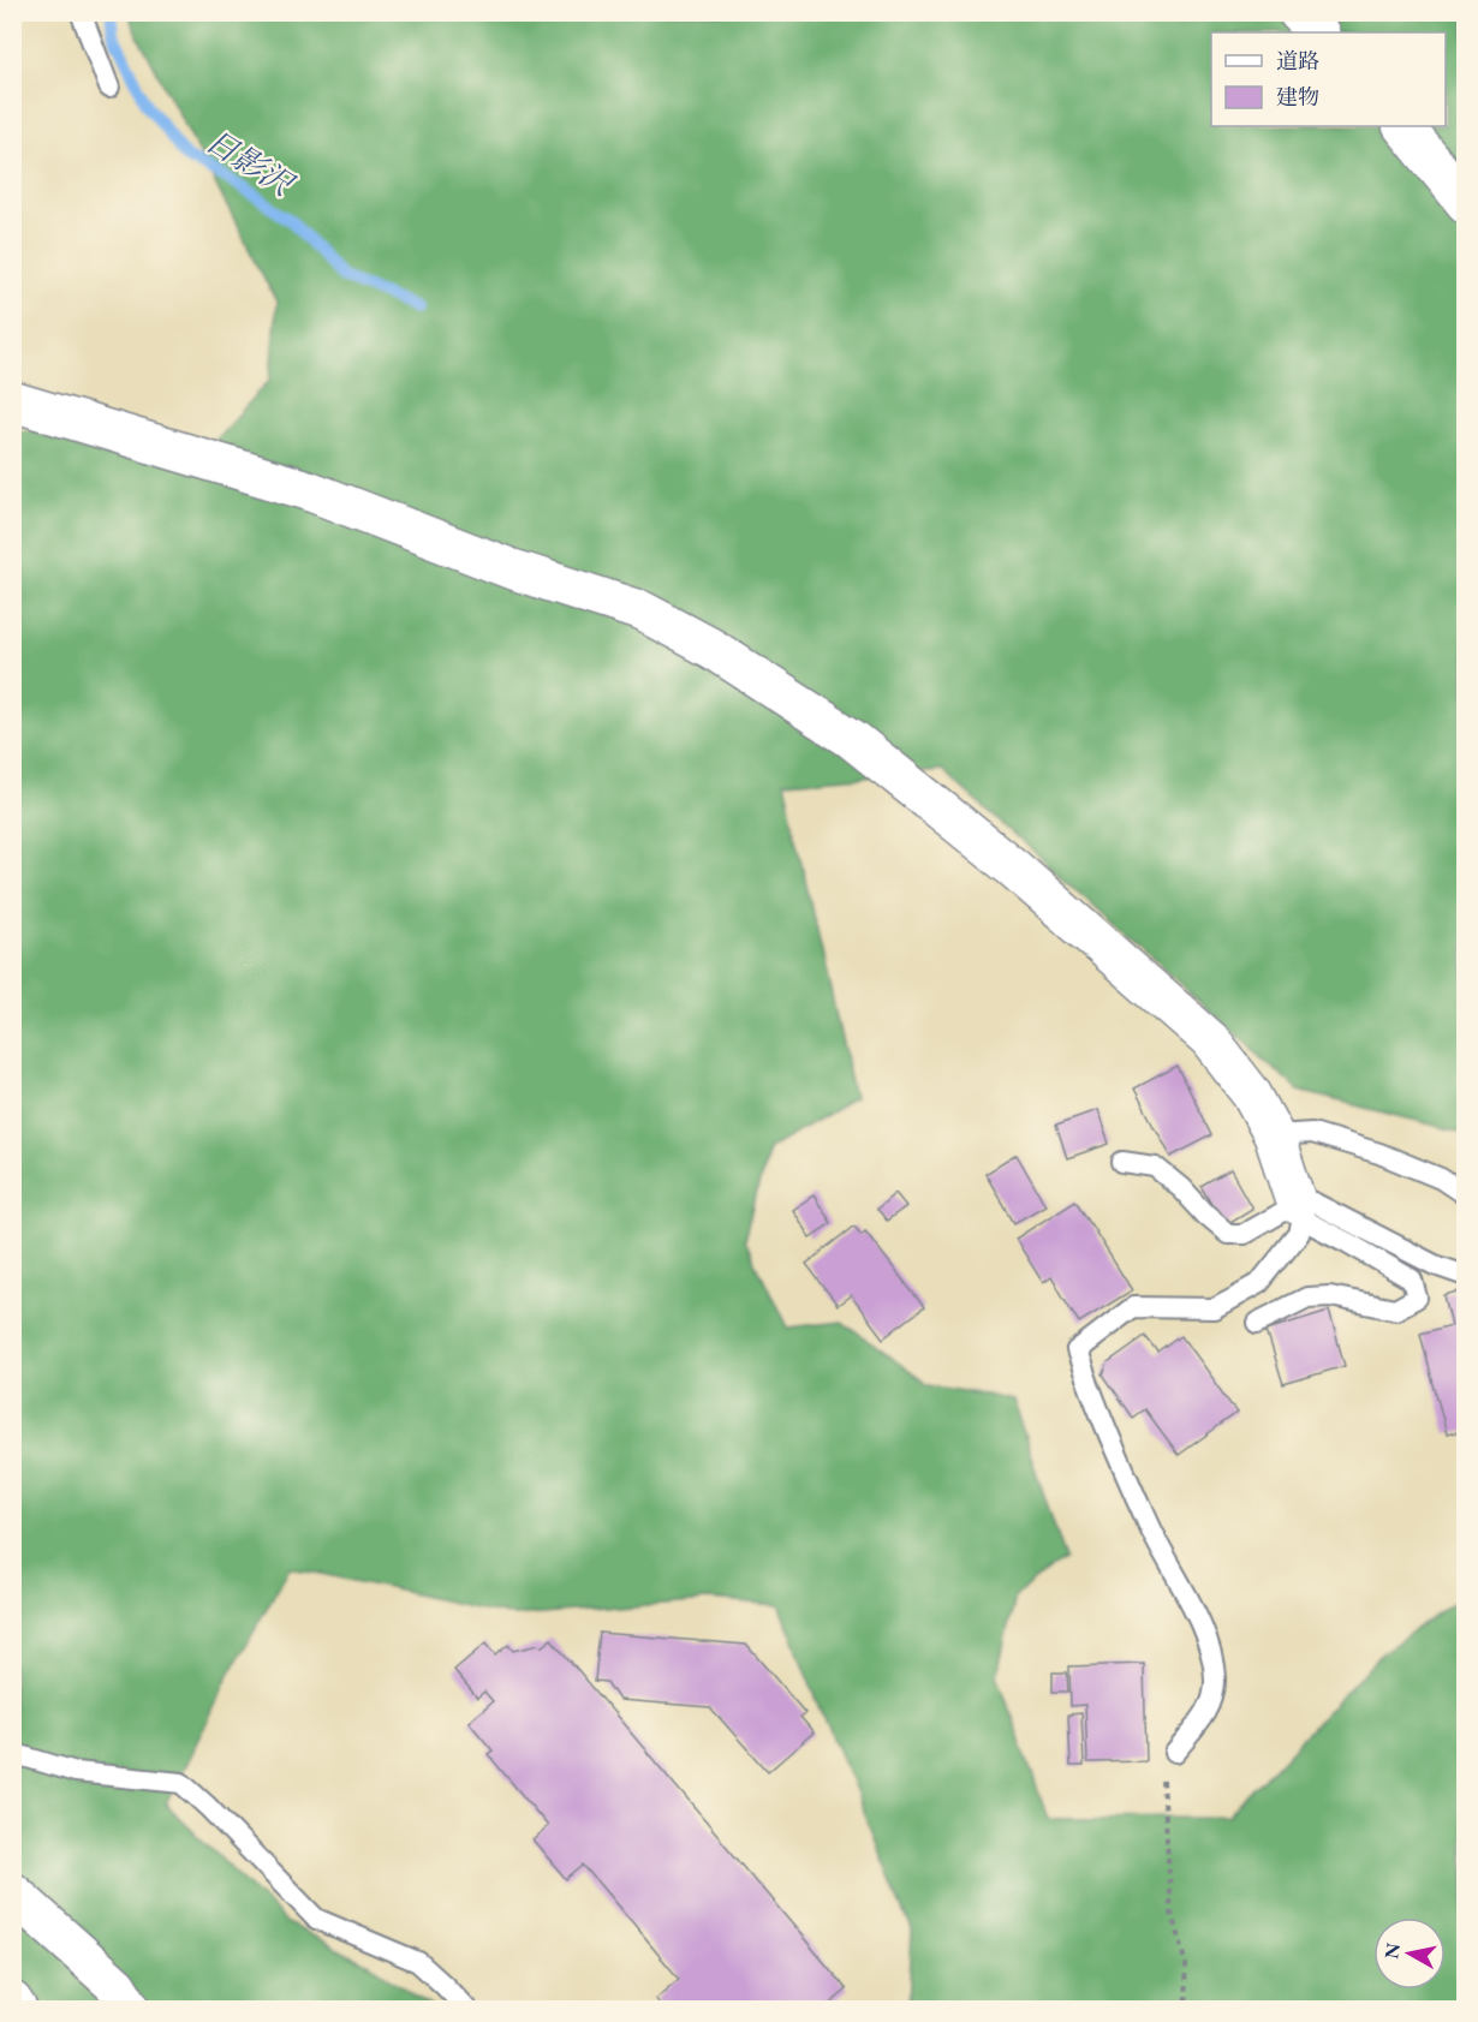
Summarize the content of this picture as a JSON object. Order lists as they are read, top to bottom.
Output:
{
  "water": ["日影沢"],
  "legend": ["道路", "建物"],
  "north": "left"
}
